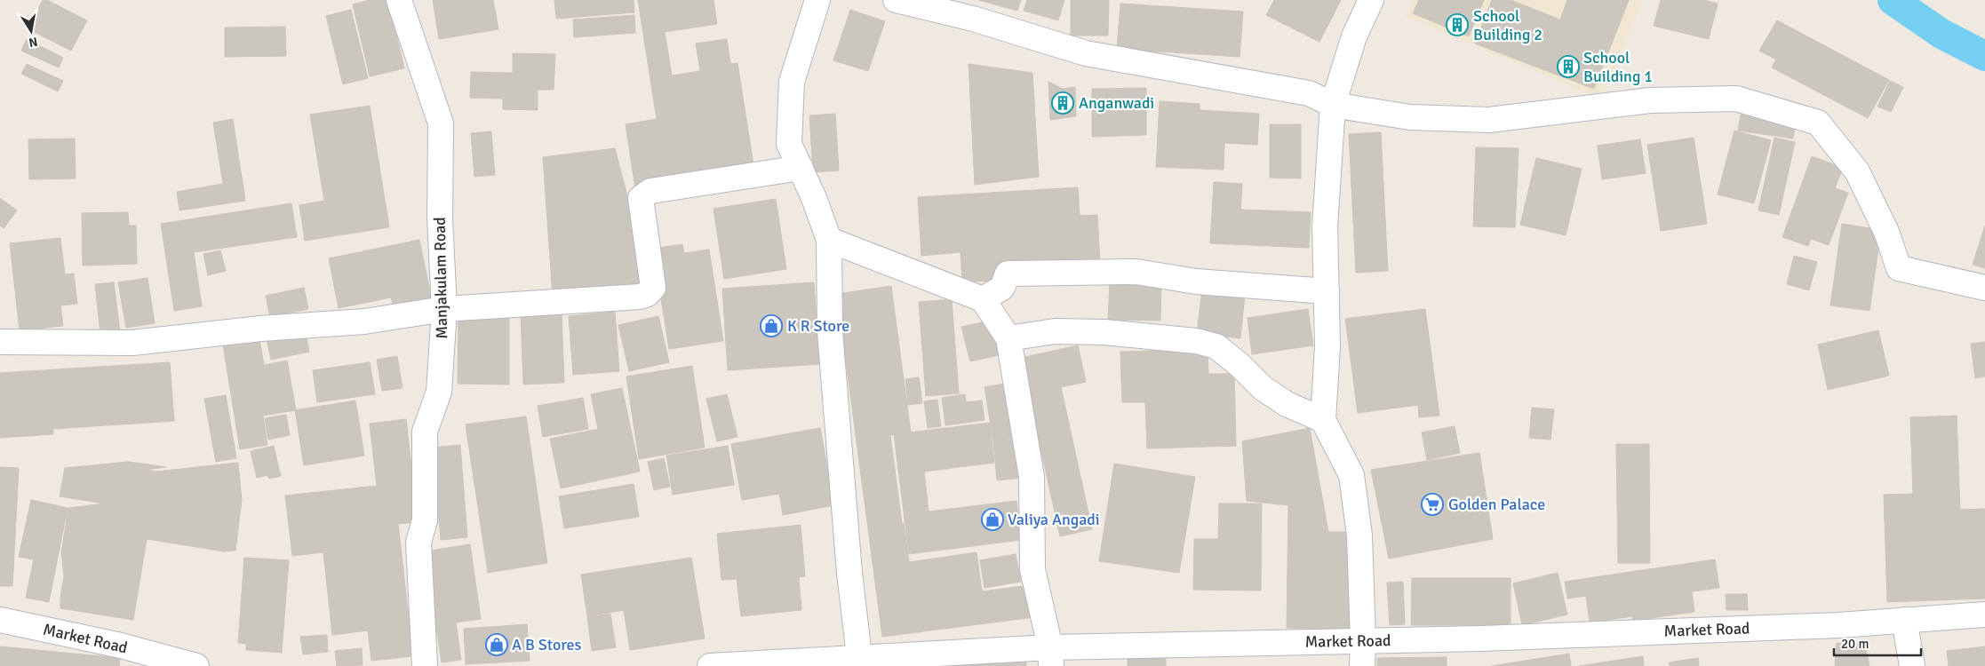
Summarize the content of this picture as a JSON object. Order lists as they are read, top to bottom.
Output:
{
  "streets": {
    "street": ["Manjakulam Road", "Market Road"]
  },
  "places": {
    "building": ["School Building 2", "School Building 1", "Anganwadi"],
    "shop": ["K R Store", "Valiya Angadi", "A B Stores"],
    "supermarket": ["Golden Palace"]
  },
  "scale_bar": "20 m",
  "north": "bottom"
}
